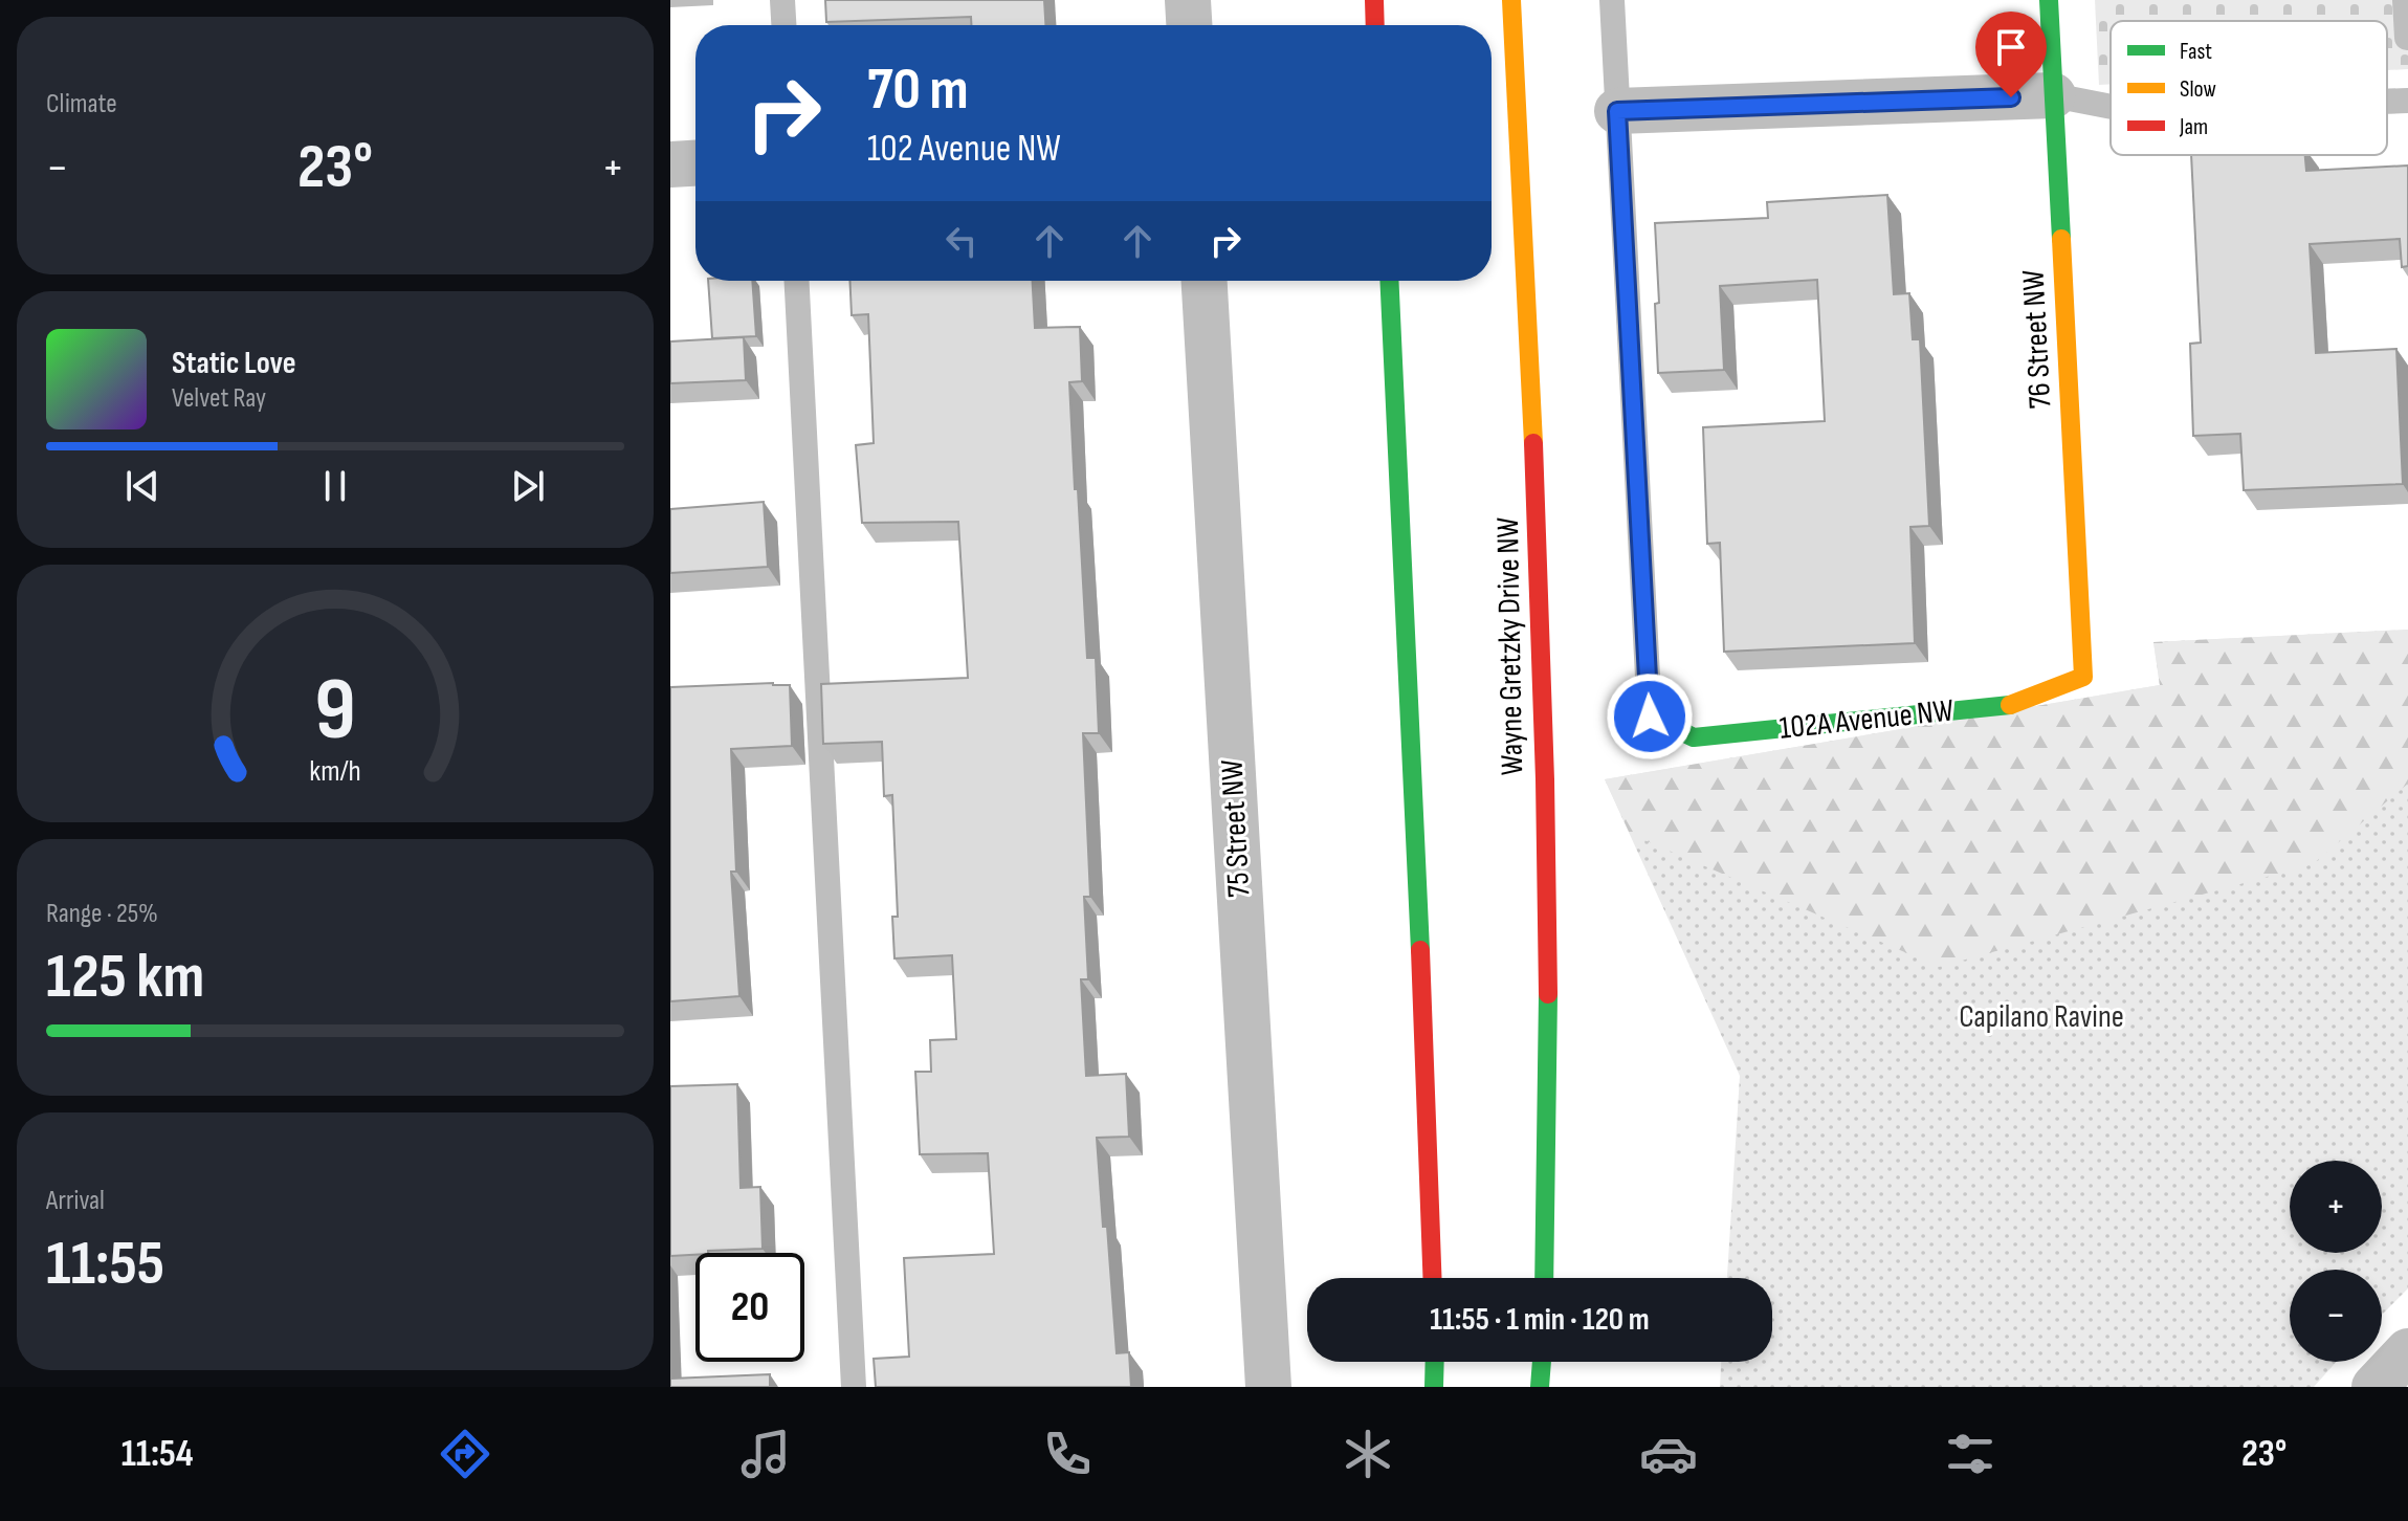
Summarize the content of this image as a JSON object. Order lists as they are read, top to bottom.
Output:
{
  "streets": {
    "main road": ["76 Street NW", "Wayne Gretzky Drive NW", "102A Avenue NW"],
    "street": ["75 Street NW"]
  },
  "crossings": [
    ["76 Street NW", "102A Avenue NW"]
  ],
  "parks": ["Capilano Ravine"],
  "legend": ["Fast", "Slow", "Jam"],
  "page": {
    "tile": [
      "Climate",
      ["Range · 25%", "125 km"],
      ["Arrival", "11:55"]
    ],
    "turn": ["70 m", "102 Avenue NW"],
    "heat": ["−", "23°", "+"],
    "song": ["Static Love", "Velvet Ray"],
    "map_buttons": ["+", "−"],
    "limit": "20",
    "trip": "11:55 · 1 min · 120 m",
    "tabs": ["11:54", "23°"],
    "gauge": ["9", "km/h"]
  }
}
